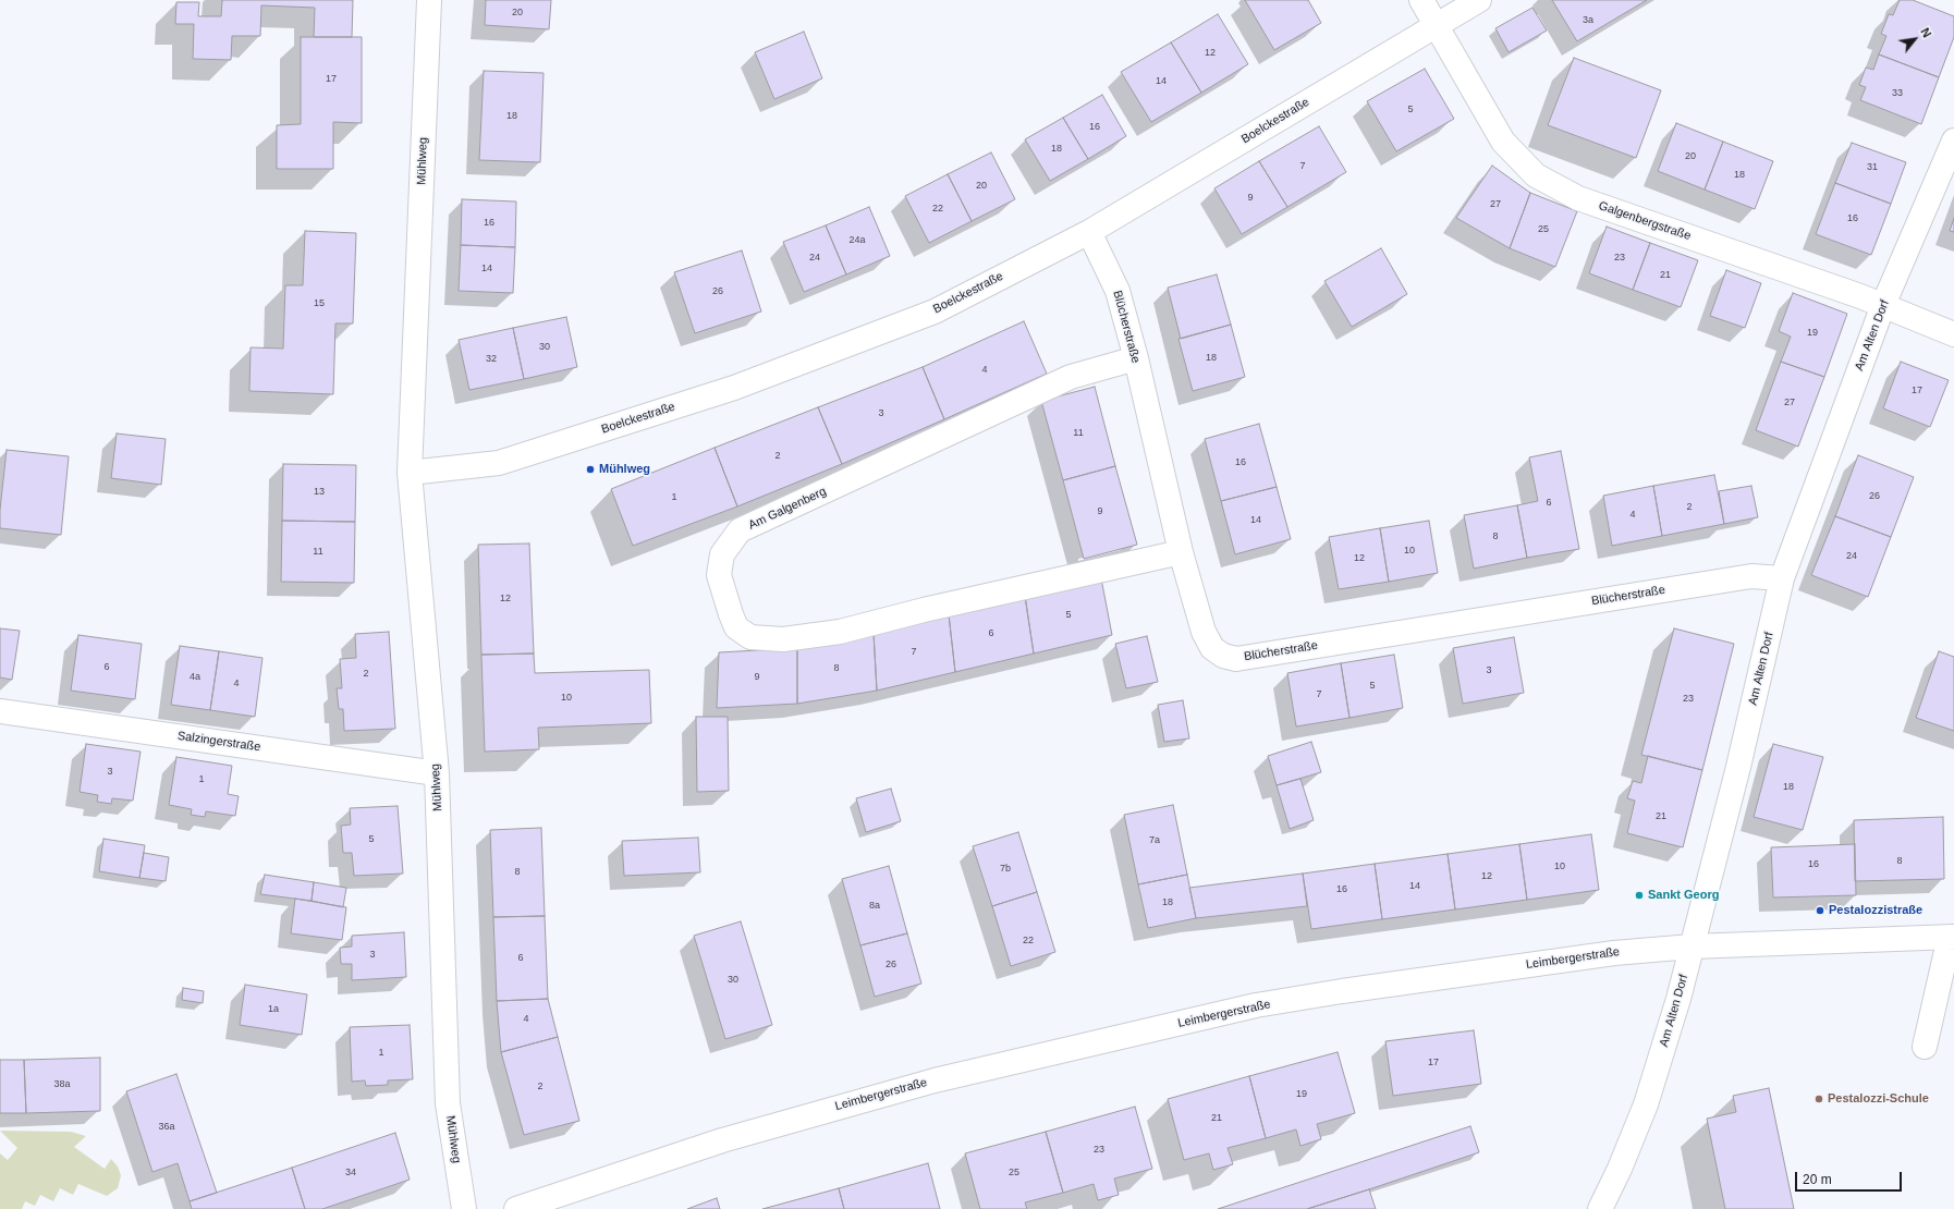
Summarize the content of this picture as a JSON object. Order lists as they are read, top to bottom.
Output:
{
  "streets": {
    "street": [
      "Boelckestraße",
      "Mühlweg",
      "Galgenbergstraße",
      "Blücherstraße",
      "Am Alten Dorf",
      "Am Galgenberg",
      "Salzingerstraße",
      "Leimbergerstraße"
    ]
  },
  "crossings": [
    ["Boelckestraße", "Mühlweg"],
    ["Boelckestraße", "Galgenbergstraße"],
    ["Boelckestraße", "Blücherstraße"],
    ["Mühlweg", "Salzingerstraße"],
    ["Galgenbergstraße", "Am Alten Dorf"],
    ["Blücherstraße", "Am Alten Dorf"],
    ["Blücherstraße", "Am Galgenberg"],
    ["Am Alten Dorf", "Leimbergerstraße"]
  ],
  "places": [
    "Mühlweg",
    "Sankt Georg",
    "Pestalozzistraße",
    "Pestalozzi-Schule"
  ],
  "house_numbers": [
    "20",
    "3a",
    "12",
    "17",
    "14",
    "33",
    "5",
    "18",
    "16",
    "18",
    "20",
    "7",
    "31",
    "18",
    "20",
    "9",
    "27",
    "22",
    "16",
    "16",
    "25",
    "24a",
    "24",
    "23",
    "14",
    "21",
    "26",
    "15",
    "19",
    "30",
    "18",
    "32",
    "4",
    "17",
    "27",
    "3",
    "11",
    "2",
    "16",
    "13",
    "26",
    "1",
    "6",
    "2",
    "9",
    "4",
    "14",
    "8",
    "10",
    "11",
    "24",
    "12",
    "12",
    "5",
    "6",
    "7",
    "6",
    "8",
    "3",
    "2",
    "4a",
    "9",
    "4",
    "5",
    "7",
    "10",
    "23",
    "3",
    "1",
    "18",
    "21",
    "5",
    "7a",
    "8",
    "16",
    "10",
    "7b",
    "8",
    "12",
    "14",
    "16",
    "18",
    "8a",
    "22",
    "3",
    "6",
    "26",
    "30",
    "1a",
    "4",
    "1",
    "17",
    "38a",
    "2",
    "19",
    "21",
    "36a",
    "23",
    "34",
    "25"
  ],
  "scale_bar": "20 m",
  "north": "top right"
}
